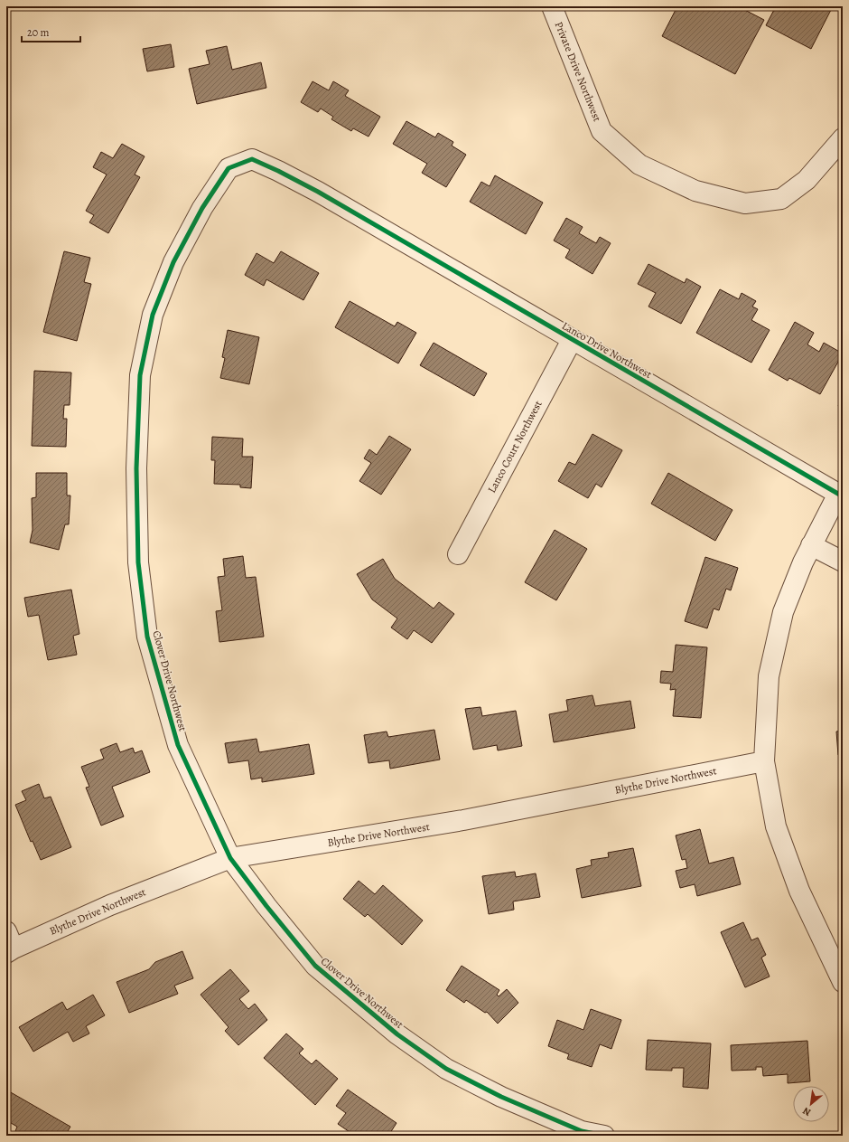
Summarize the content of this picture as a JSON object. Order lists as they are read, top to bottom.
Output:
{
  "streets": {
    "street": [
      "Private Drive Northwest",
      "Lanco Drive Northwest",
      "Lanco Court Northwest",
      "Clover Drive Northwest",
      "Blythe Drive Northwest"
    ]
  },
  "crossings": [
    ["Lanco Drive Northwest", "Lanco Court Northwest"],
    ["Lanco Drive Northwest", "Clover Drive Northwest"],
    ["Clover Drive Northwest", "Blythe Drive Northwest"]
  ],
  "scale_bar": "20 m",
  "north": "bottom left"
}
